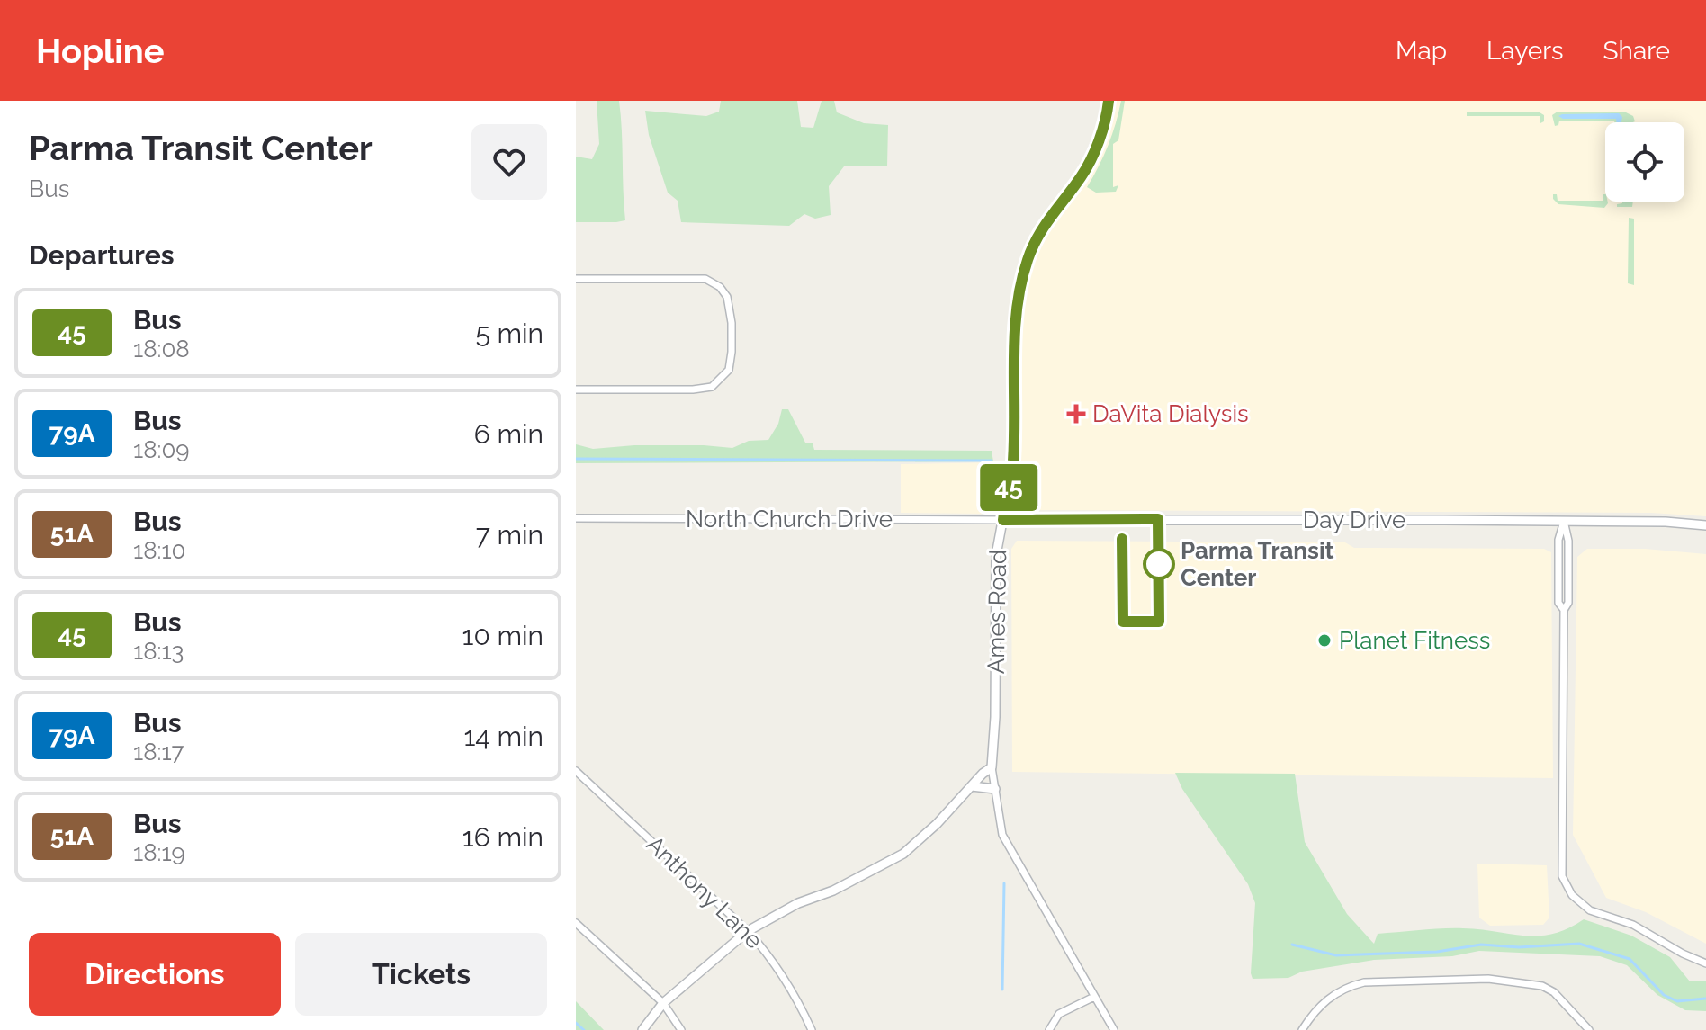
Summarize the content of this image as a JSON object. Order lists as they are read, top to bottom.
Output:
{
  "streets": {
    "street": [
      "North Church Drive",
      "Day Drive",
      "Ames Road",
      "Anthony Lane"
    ]
  },
  "crossings": [
    ["North Church Drive", "Day Drive"],
    ["North Church Drive", "Ames Road"],
    ["Day Drive", "Ames Road"]
  ],
  "places": {
    "health": ["DaVita Dialysis"],
    "other": ["Parma Transit Center", "Planet Fitness"]
  },
  "lines": ["bus line 45"],
  "page": {
    "header": "Hopline",
    "nav": ["Map", "Layers", "Share"],
    "heading": [
      ["Parma Transit Center", "Bus"],
      "Departures"
    ],
    "on_map": "45",
    "list": [
      {
        "mark": "45",
        "name": "Bus",
        "note": "18:08",
        "value": "5 min"
      },
      {
        "mark": "79A",
        "name": "Bus",
        "note": "18:09",
        "value": "6 min"
      },
      {
        "mark": "51A",
        "name": "Bus",
        "note": "18:10",
        "value": "7 min"
      },
      {
        "mark": "45",
        "name": "Bus",
        "note": "18:13",
        "value": "10 min"
      },
      {
        "mark": "79A",
        "name": "Bus",
        "note": "18:17",
        "value": "14 min"
      },
      {
        "mark": "51A",
        "name": "Bus",
        "note": "18:19",
        "value": "16 min"
      }
    ],
    "buttons": ["Directions", "Tickets"]
  }
}
